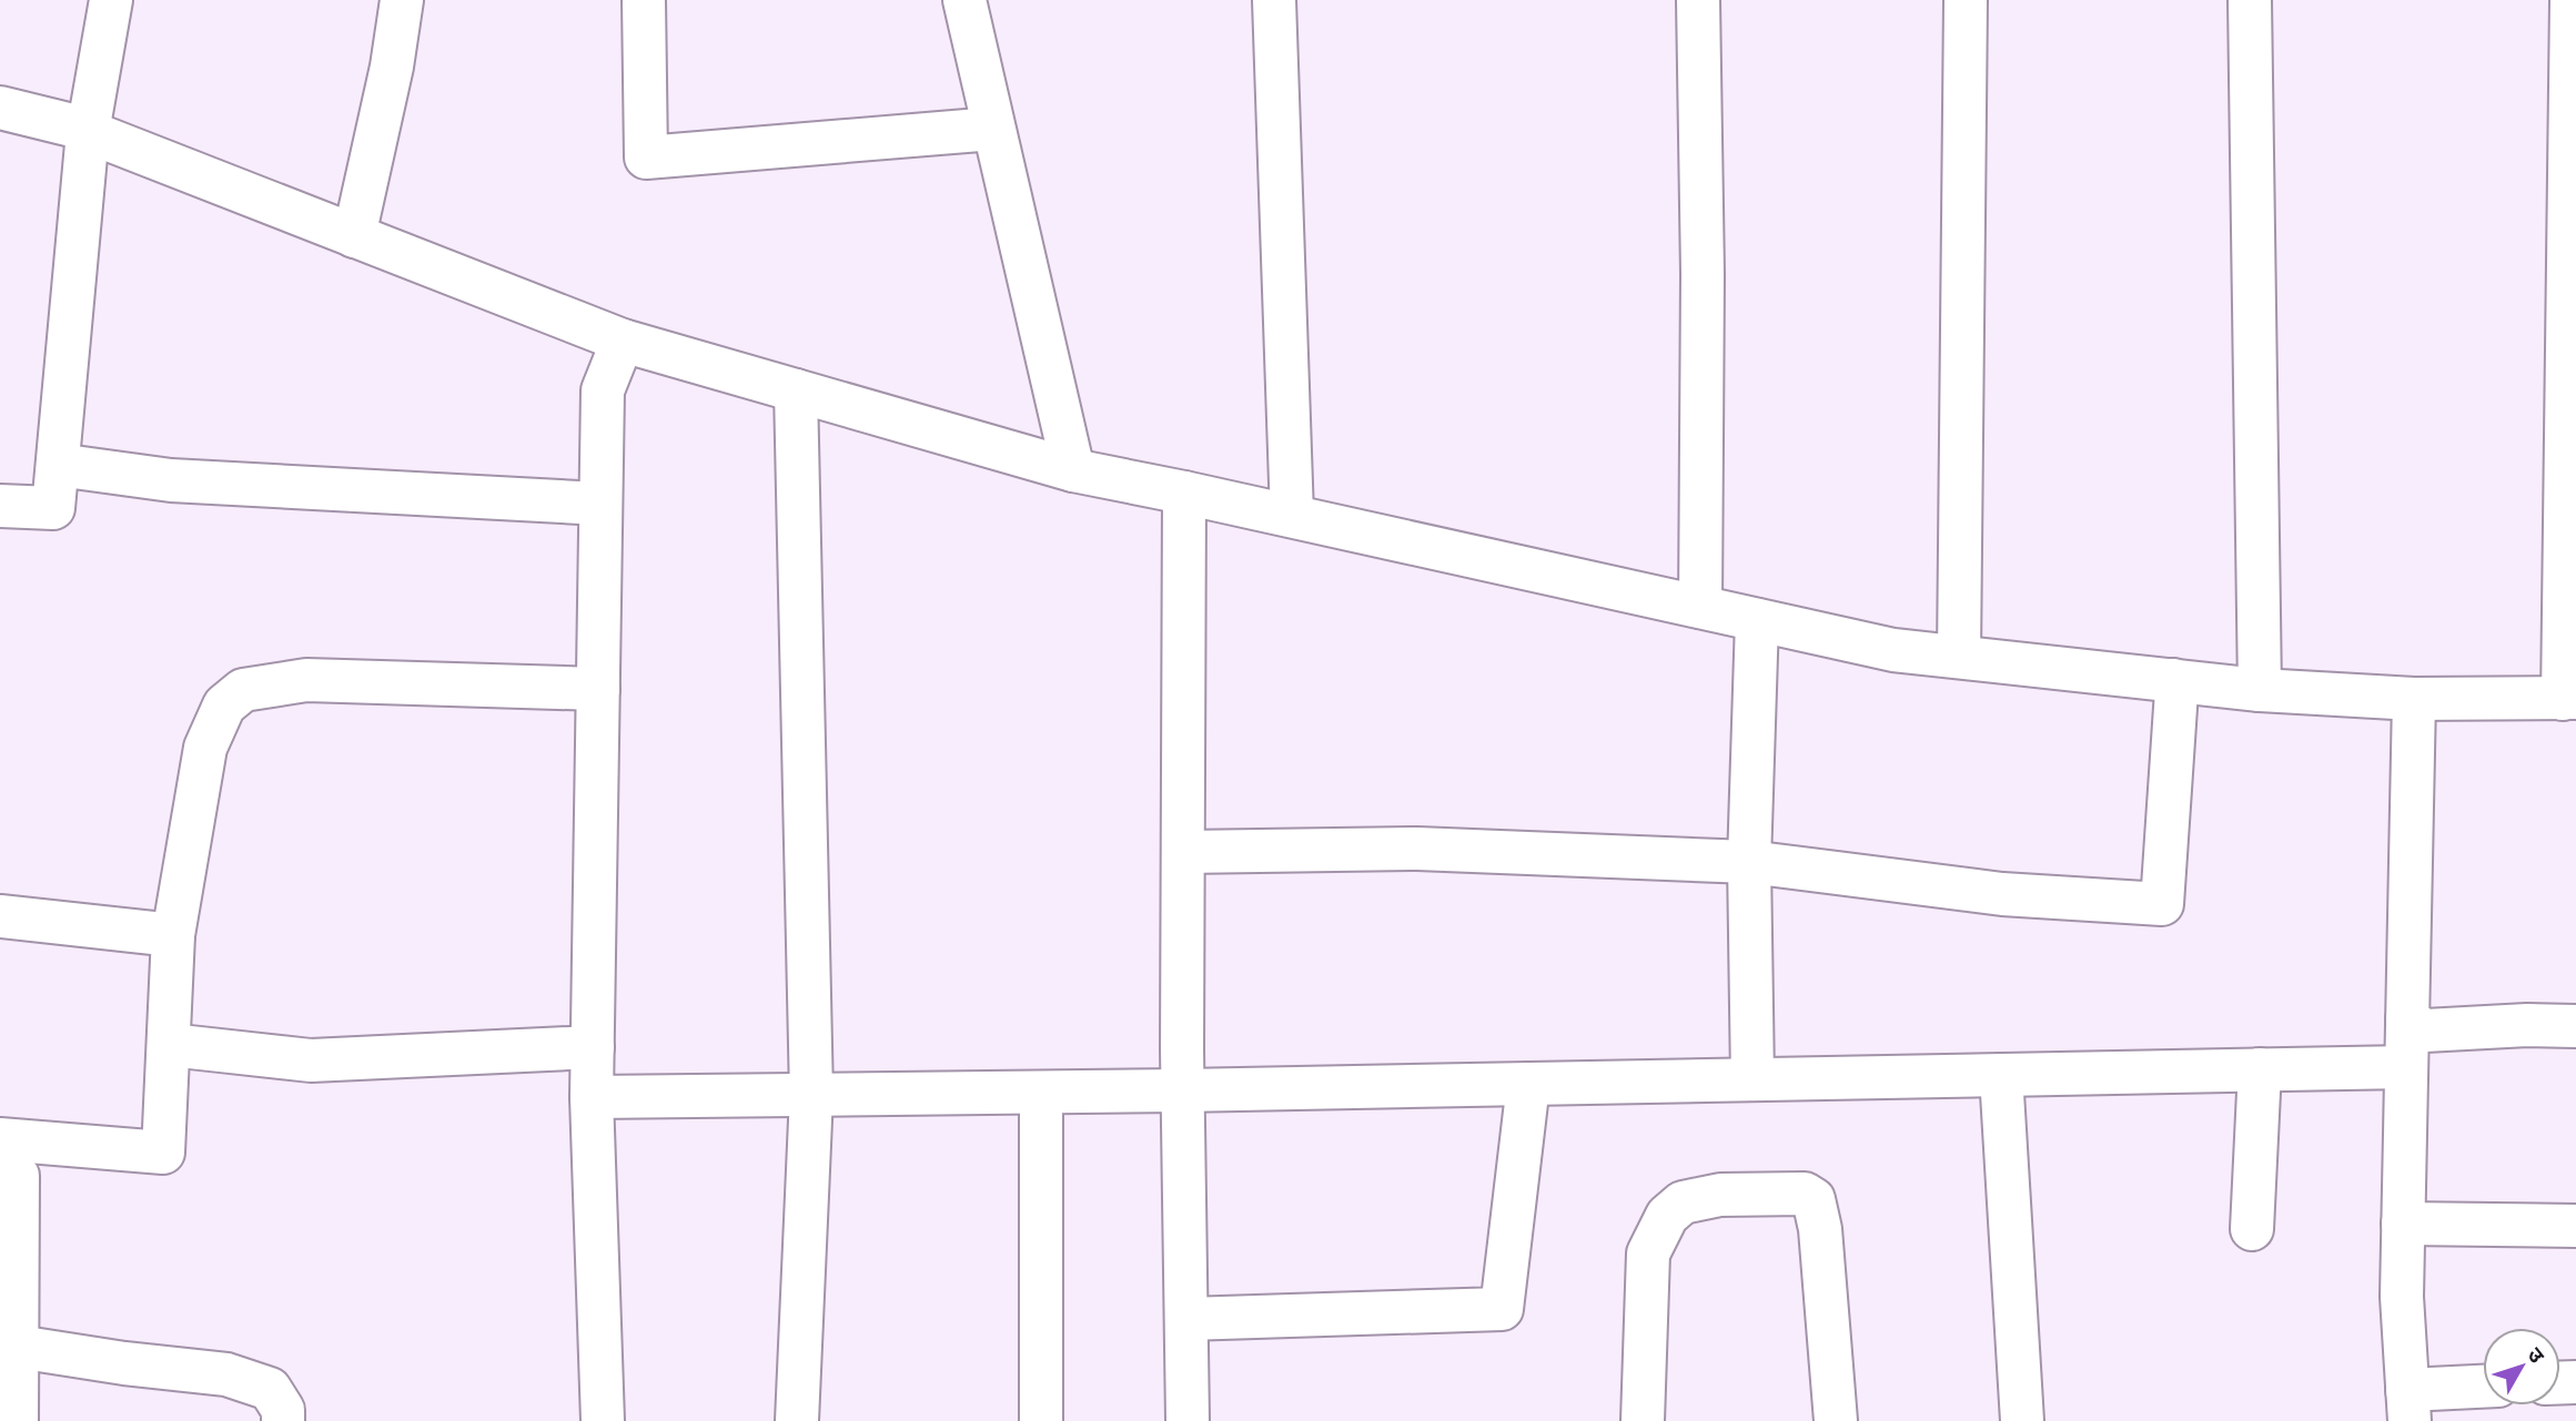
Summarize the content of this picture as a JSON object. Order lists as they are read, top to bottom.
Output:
{
  "north": "top right"
}
